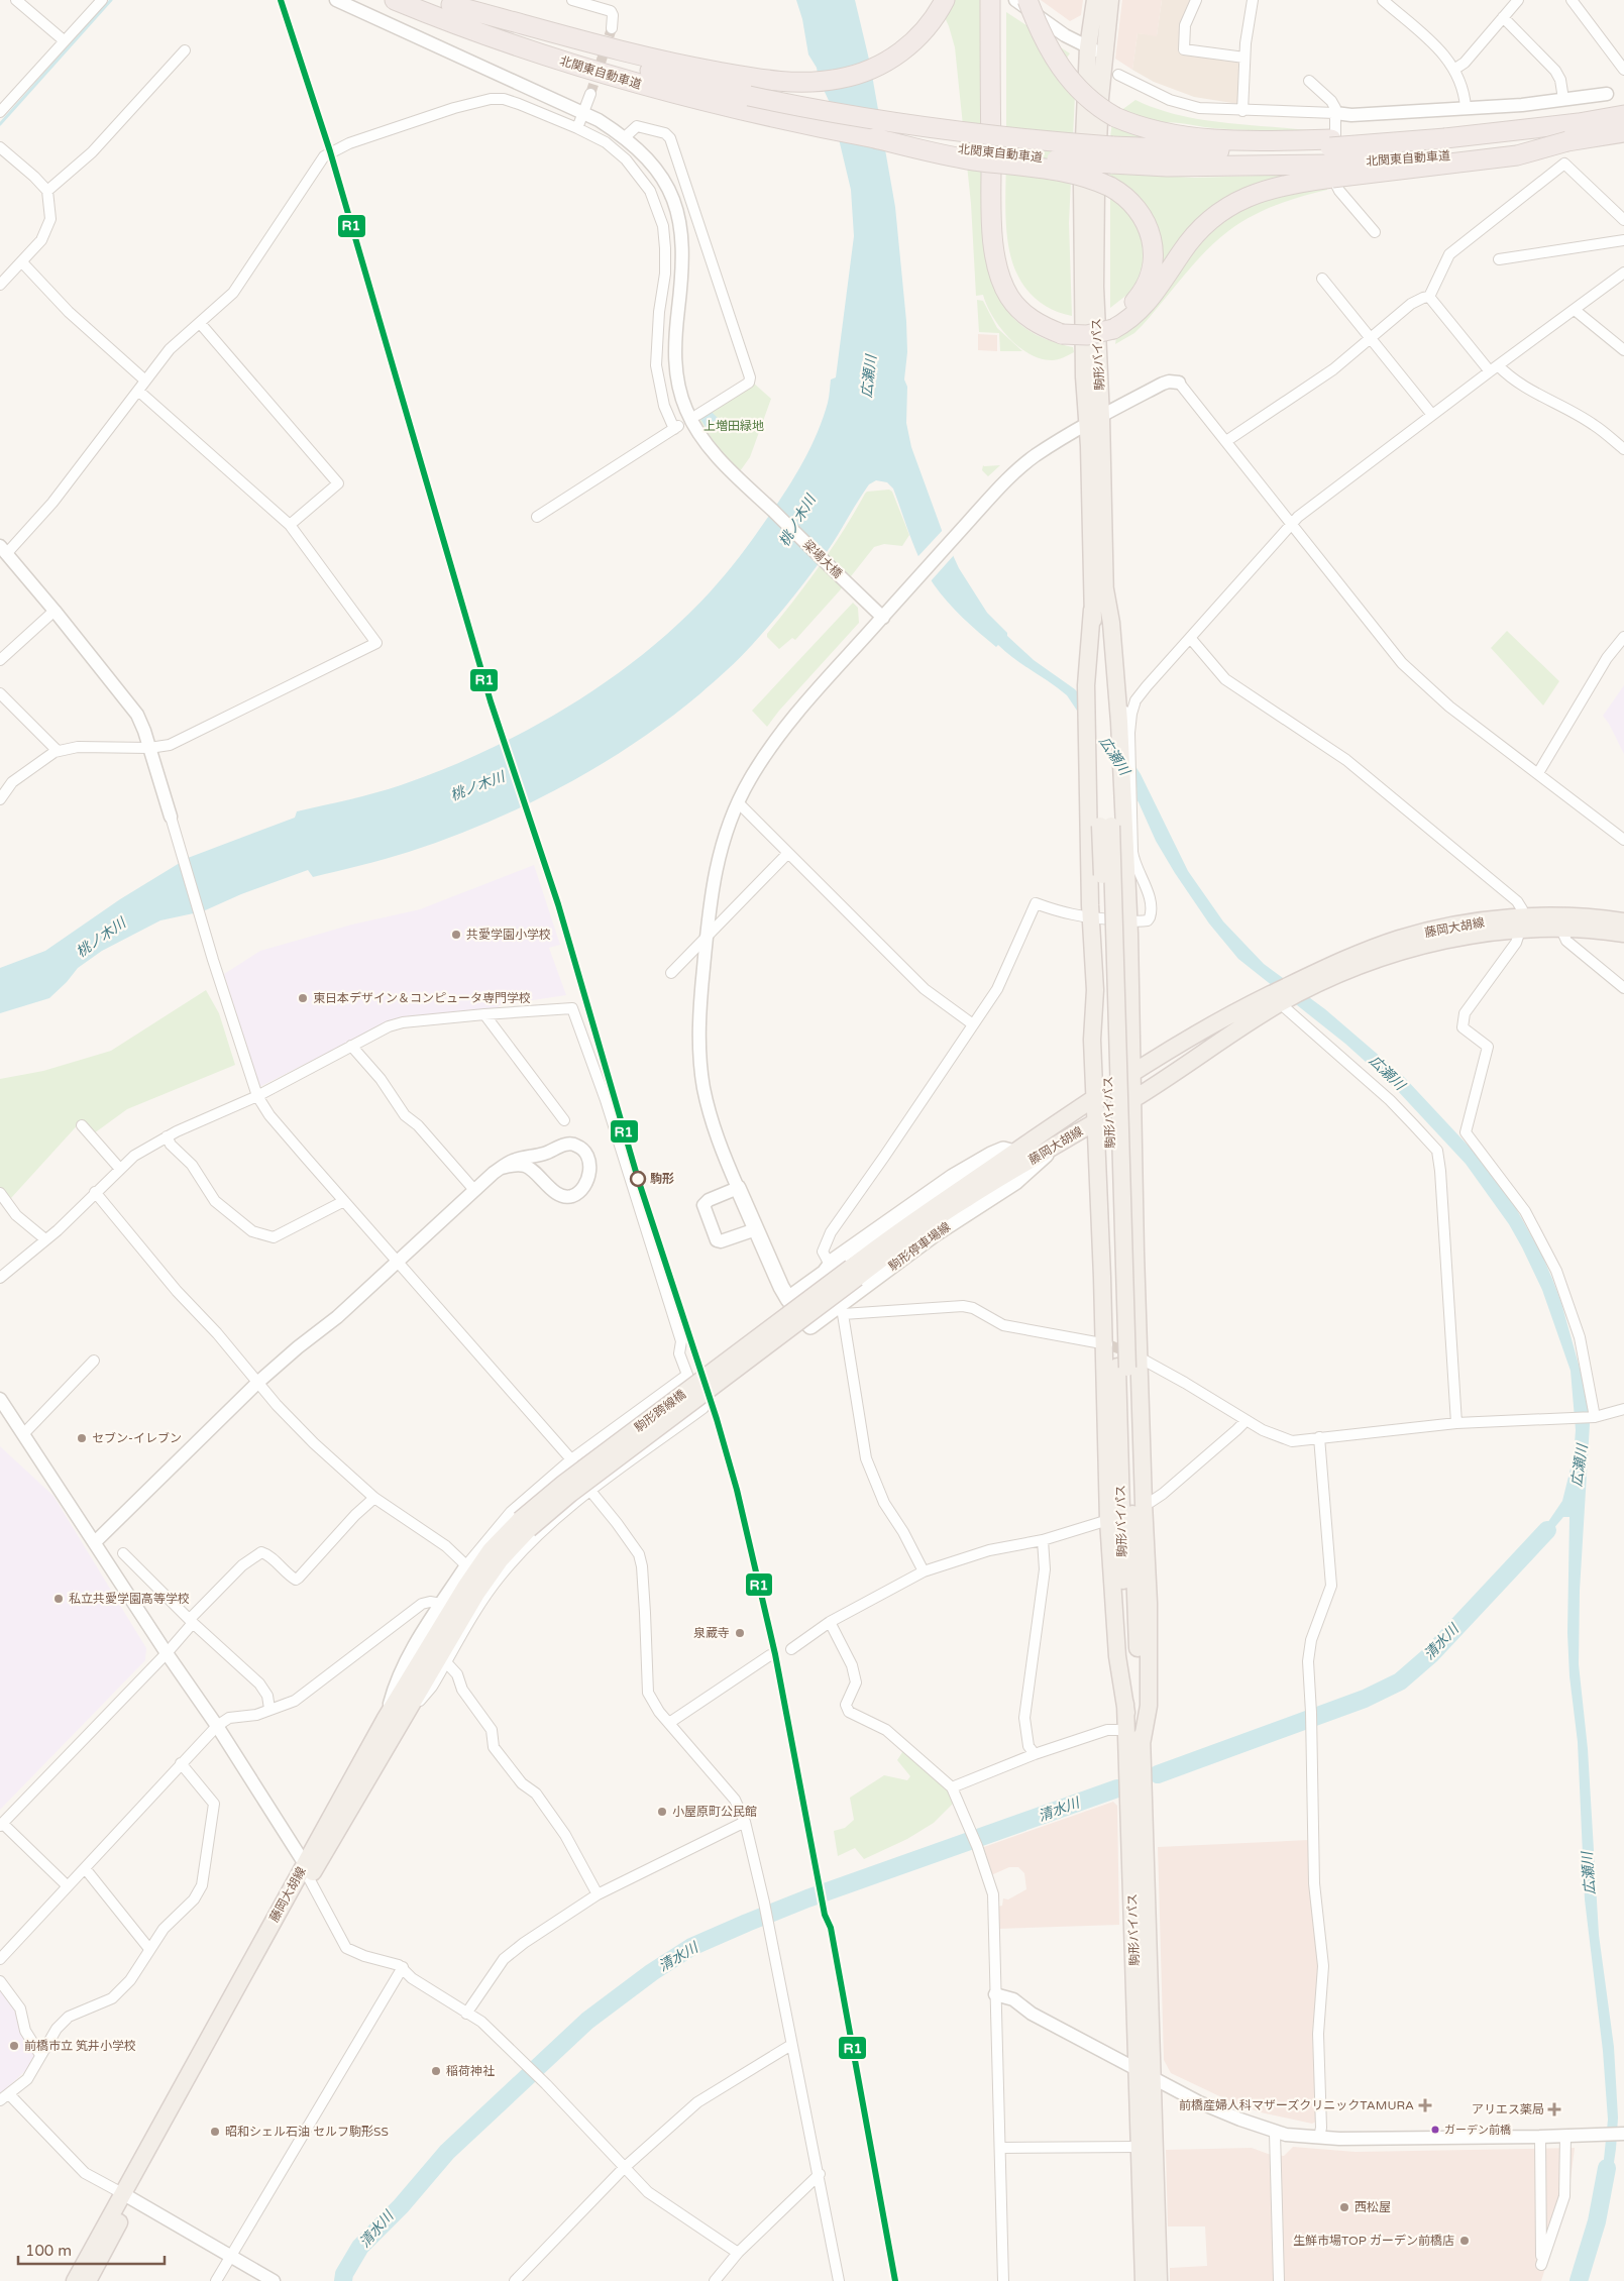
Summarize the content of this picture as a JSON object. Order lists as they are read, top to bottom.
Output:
{
  "streets": {
    "highway": ["北関東自動車道"],
    "main road": [
      "駒形バイパス",
      "藤岡大胡線",
      "駒形停車場線",
      "駒形跨線橋"
    ],
    "street": ["梁場大橋"]
  },
  "crossings": [
    ["藤岡大胡線", "駒形停車場線"],
    ["藤岡大胡線", "駒形跨線橋"]
  ],
  "water": ["広瀬川", "桃ノ木川", "清水川"],
  "parks": ["上増田緑地"],
  "places": {
    "other": [
      "共愛学園小学校",
      "東日本デザイン＆コンピュータ専門学校",
      "駒形",
      "セブン-イレブン",
      "私立共愛学園高等学校",
      "泉蔵寺",
      "小屋原町公民館",
      "前橋市立 笂井小学校",
      "稲荷神社",
      "ガーデン前橋",
      "昭和シェル石油 セルフ駒形SS",
      "西松屋",
      "生鮮市場TOP ガーデン前橋店"
    ],
    "health": ["前橋産婦人科マザーズクリニックTAMURA", "アリエス薬局"]
  },
  "lines": ["transit line R1"],
  "scale_bar": "100 m"
}
